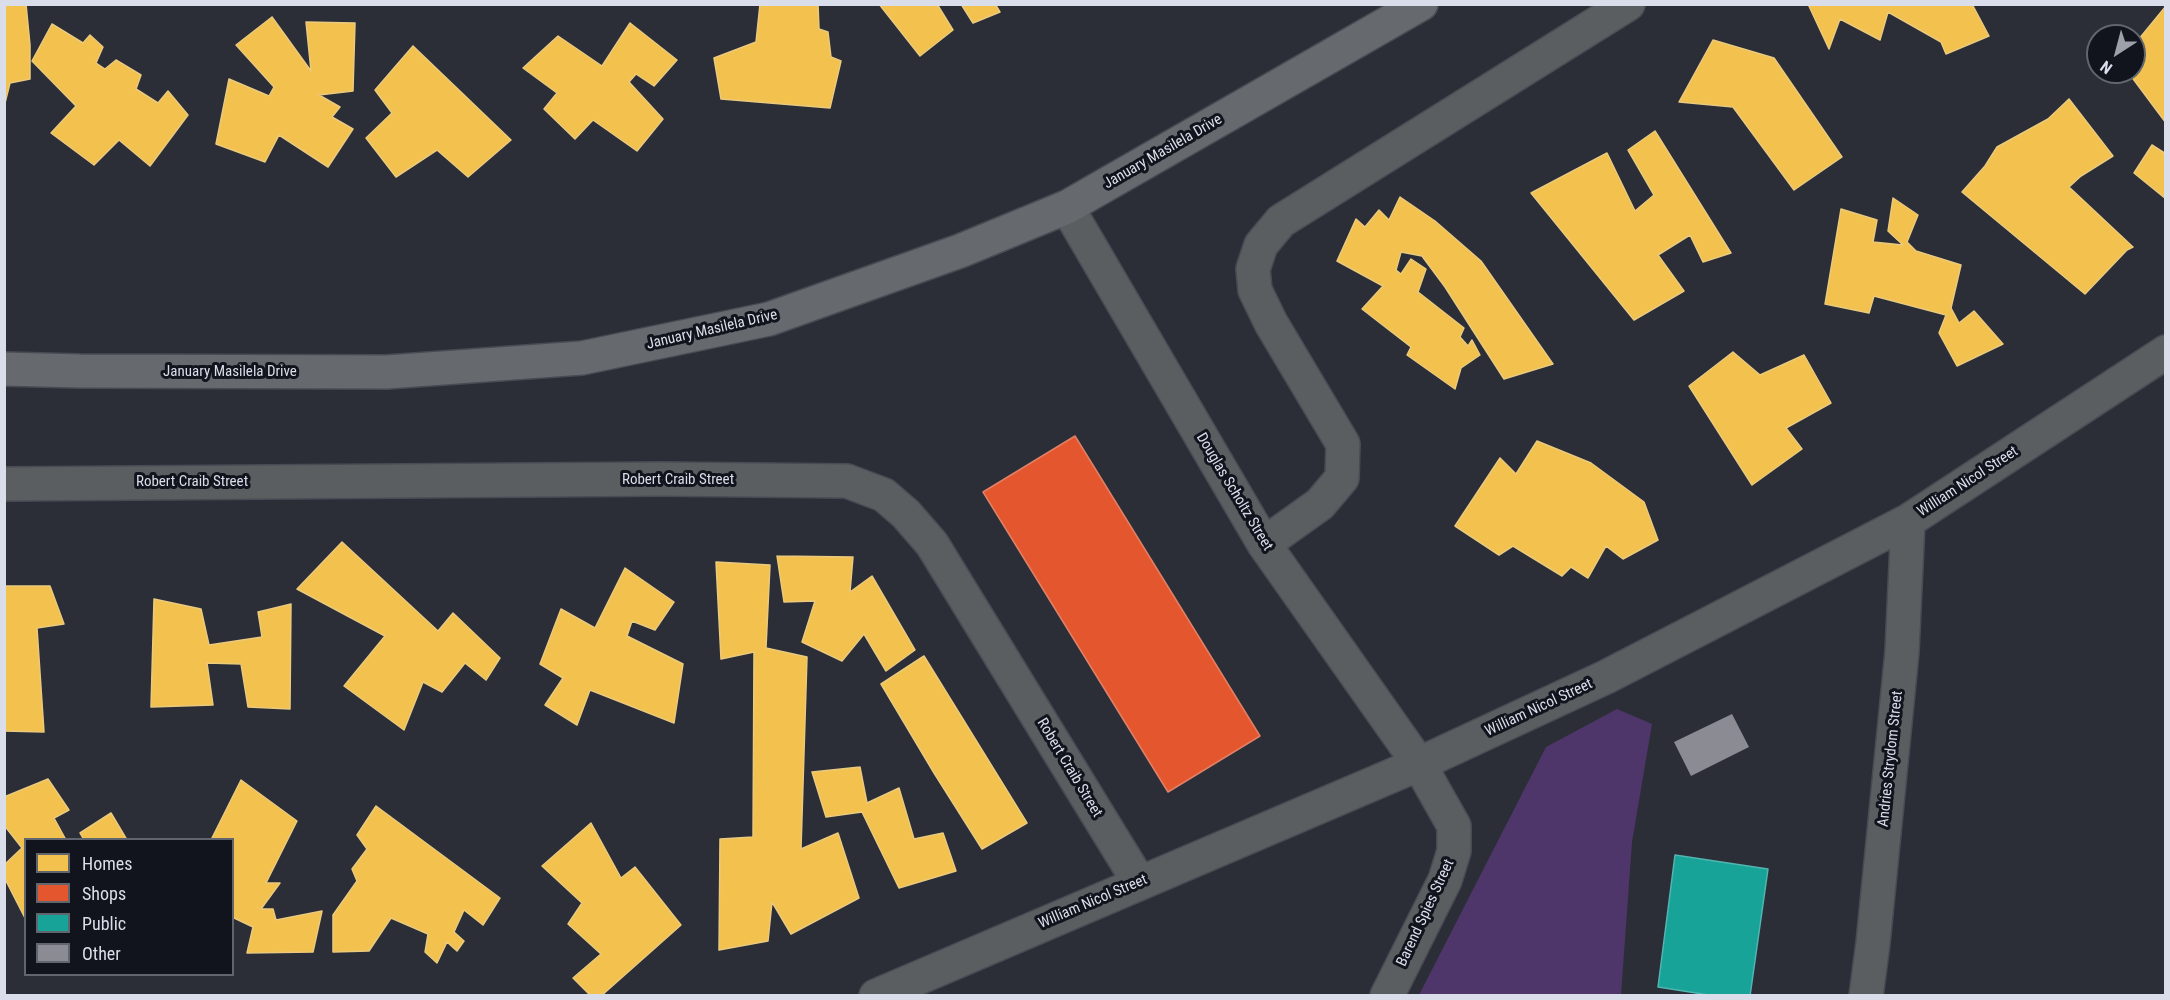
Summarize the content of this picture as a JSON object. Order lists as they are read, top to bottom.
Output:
{
  "streets": {
    "main road": ["January Masilela Drive"],
    "street": [
      "Robert Craib Street",
      "William Nicol Street",
      "Douglas Scholtz Street",
      "Andries Strydom Street",
      "Barend Spies Street"
    ]
  },
  "crossings": [
    ["January Masilela Drive", "Douglas Scholtz Street"],
    ["Robert Craib Street", "William Nicol Street"],
    ["William Nicol Street", "Douglas Scholtz Street"],
    ["William Nicol Street", "Andries Strydom Street"],
    ["William Nicol Street", "Barend Spies Street"],
    ["Douglas Scholtz Street", "Barend Spies Street"]
  ],
  "legend": [
    "Homes",
    "Shops",
    "Public",
    "Other"
  ],
  "north": "bottom left"
}
